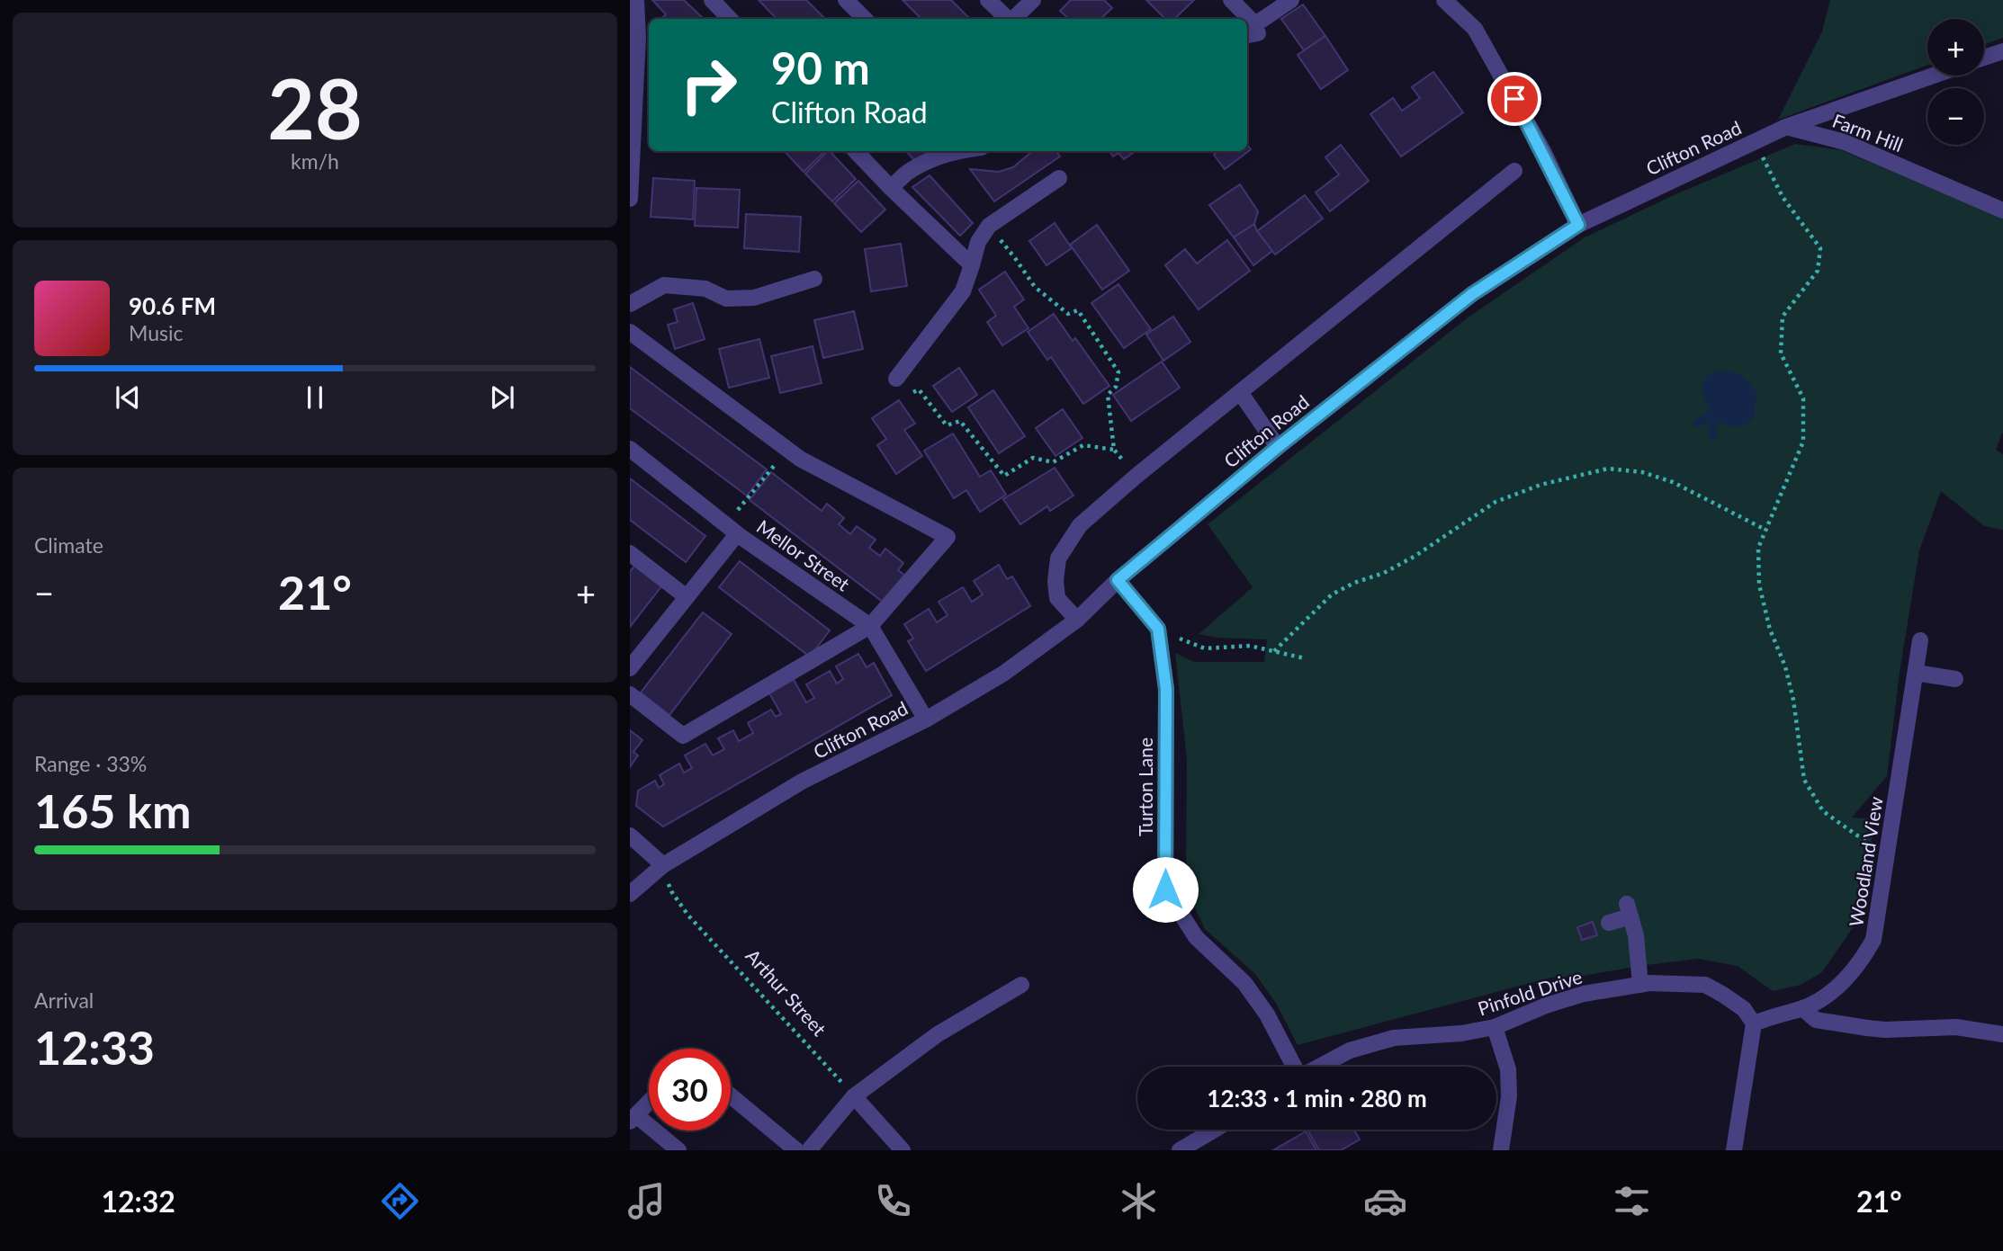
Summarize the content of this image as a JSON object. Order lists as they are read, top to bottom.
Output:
{
  "streets": {
    "street": [
      "Farm Hill",
      "Clifton Road",
      "Mellor Street",
      "Turton Lane",
      "Woodland View",
      "Pinfold Drive"
    ],
    "path": ["Arthur Street"]
  },
  "crossings": [
    ["Farm Hill", "Clifton Road"],
    ["Clifton Road", "Mellor Street"],
    ["Woodland View", "Pinfold Drive"]
  ],
  "page": {
    "tile": [
      ["28", "km/h"],
      "Climate",
      ["Range · 33%", "165 km"],
      ["Arrival", "12:33"]
    ],
    "map_buttons": ["+", "−"],
    "turn": ["90 m", "Clifton Road"],
    "song": ["90.6 FM", "Music"],
    "heat": ["−", "21°", "+"],
    "limit": "30",
    "trip": "12:33 · 1 min · 280 m",
    "tabs": ["12:32", "21°"]
  }
}
